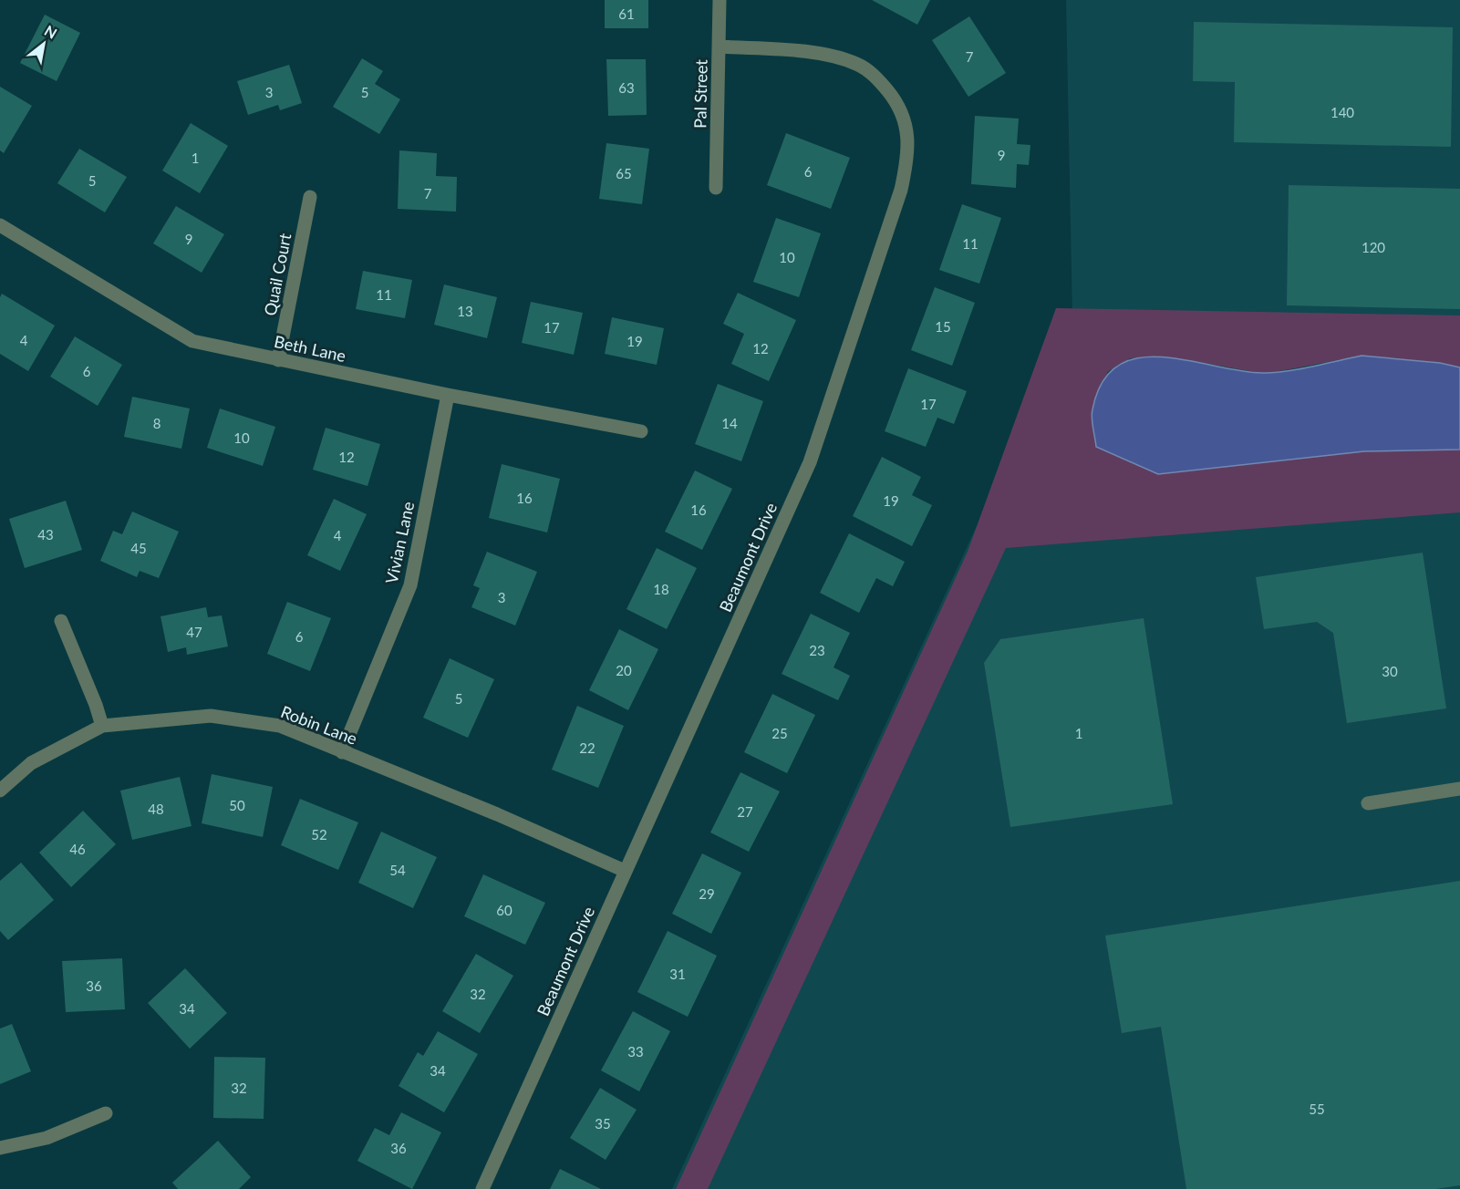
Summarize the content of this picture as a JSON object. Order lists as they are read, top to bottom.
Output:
{
  "streets": {
    "street": [
      "Pal Street",
      "Quail Court",
      "Beth Lane",
      "Vivian Lane",
      "Beaumont Drive",
      "Robin Lane"
    ]
  },
  "crossings": [
    ["Pal Street", "Beaumont Drive"],
    ["Quail Court", "Beth Lane"],
    ["Beth Lane", "Vivian Lane"],
    ["Vivian Lane", "Robin Lane"],
    ["Beaumont Drive", "Robin Lane"]
  ],
  "house_numbers": [
    "61",
    "7",
    "63",
    "3",
    "5",
    "140",
    "9",
    "1",
    "6",
    "65",
    "5",
    "7",
    "9",
    "11",
    "120",
    "10",
    "11",
    "13",
    "15",
    "17",
    "4",
    "19",
    "12",
    "6",
    "17",
    "8",
    "14",
    "10",
    "12",
    "16",
    "19",
    "16",
    "43",
    "4",
    "45",
    "18",
    "3",
    "47",
    "6",
    "23",
    "20",
    "30",
    "5",
    "25",
    "1",
    "22",
    "50",
    "48",
    "27",
    "52",
    "46",
    "54",
    "29",
    "60",
    "31",
    "36",
    "32",
    "34",
    "33",
    "34",
    "32",
    "55",
    "35",
    "36"
  ],
  "north": "top right"
}
